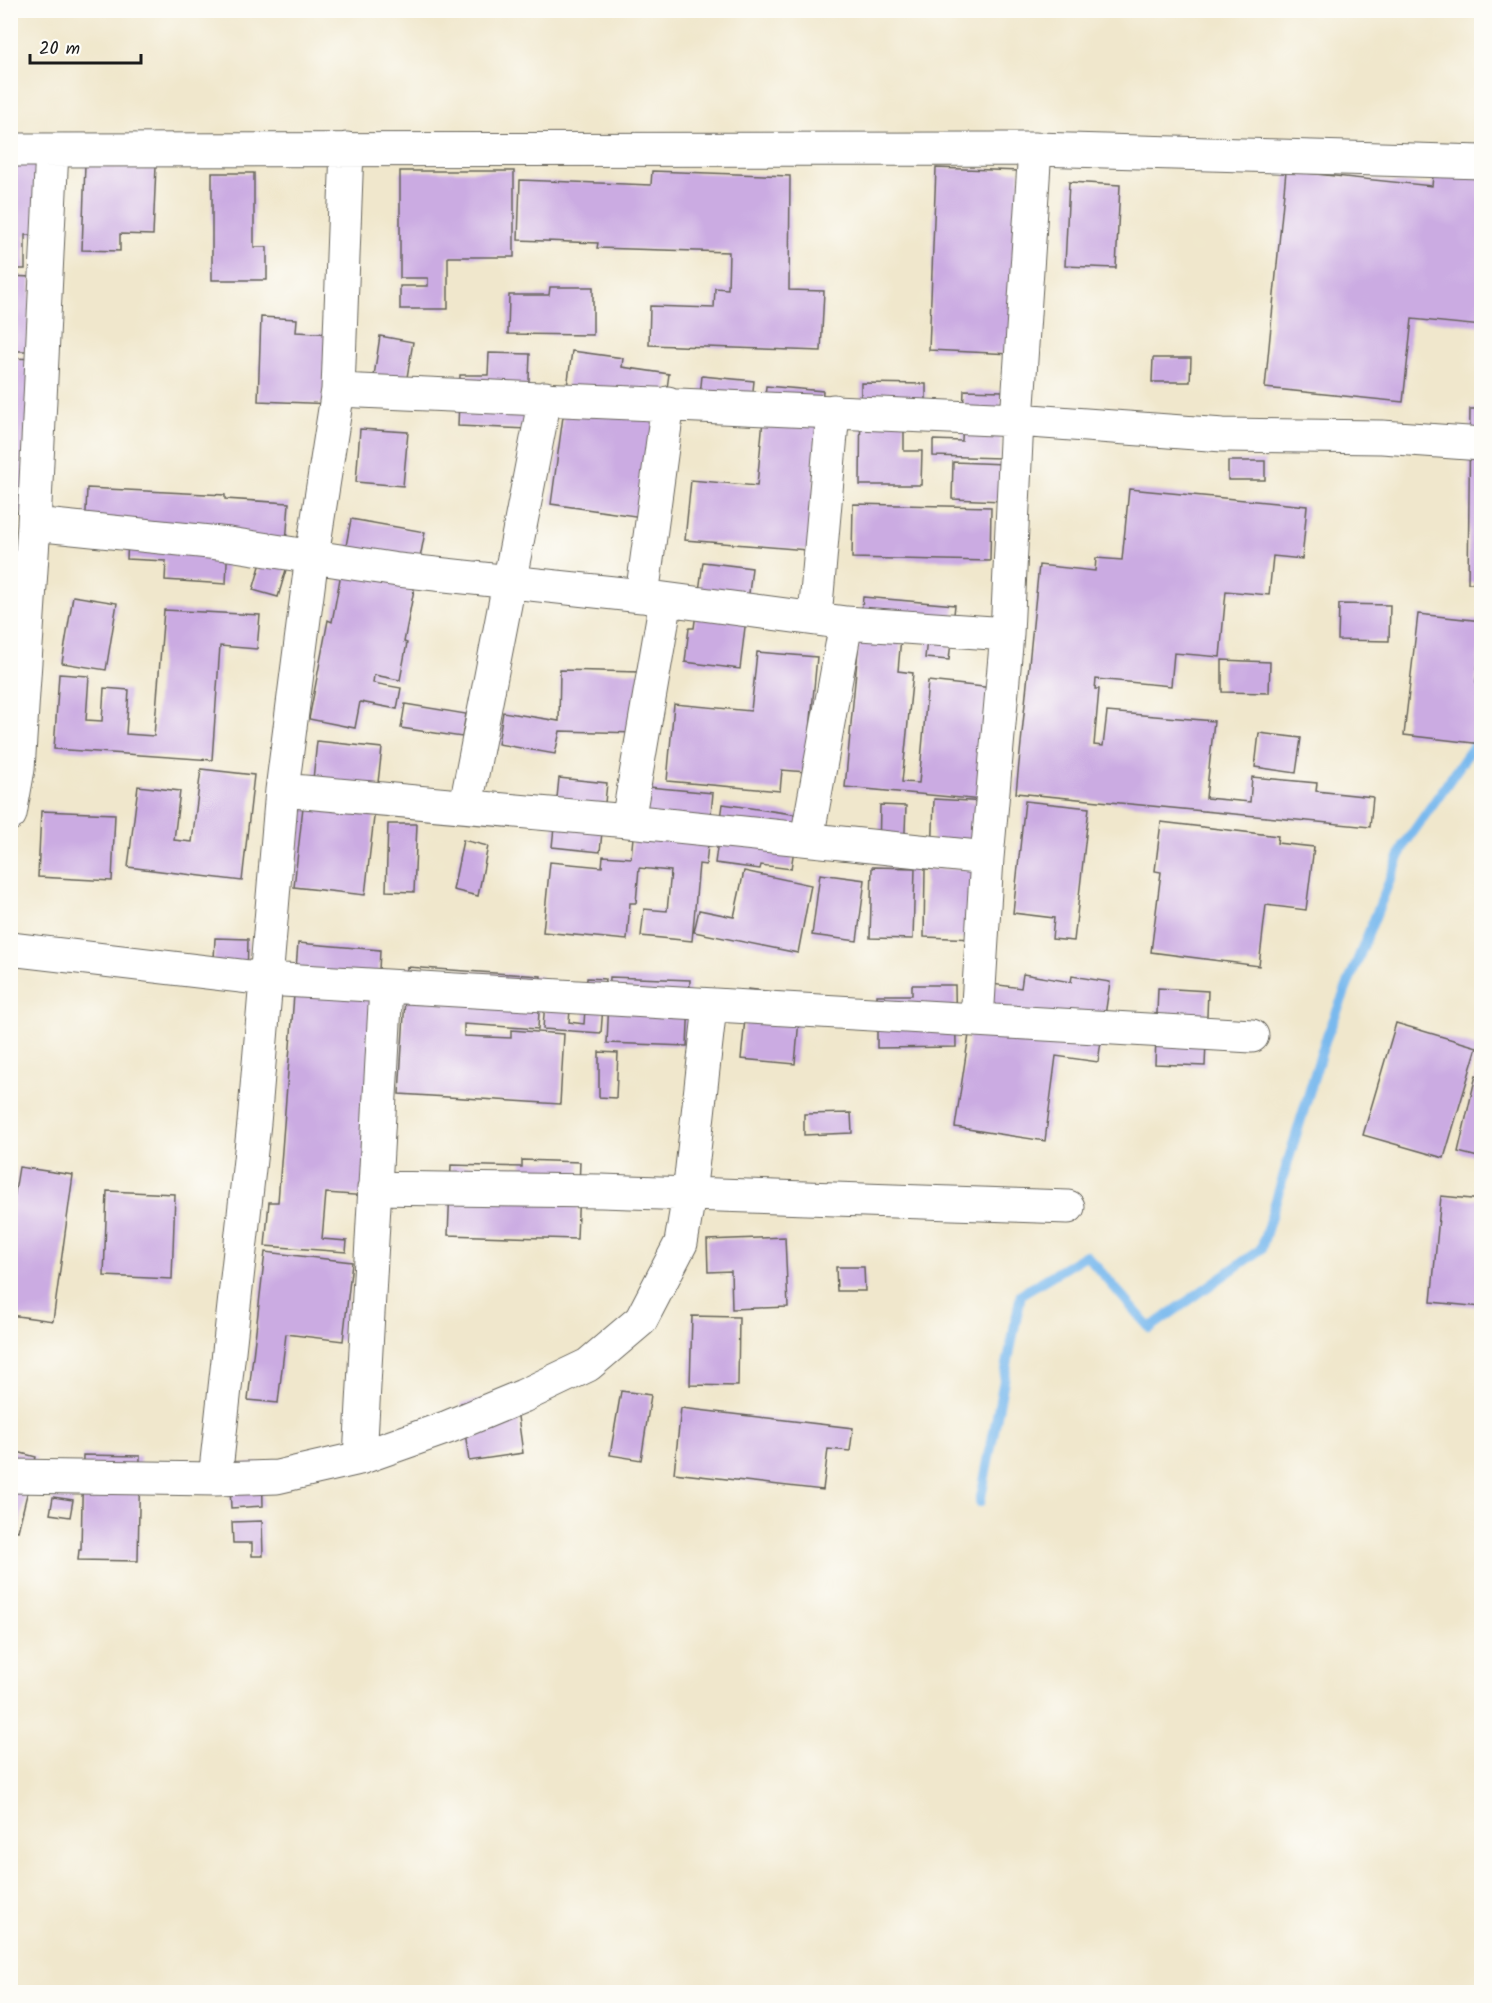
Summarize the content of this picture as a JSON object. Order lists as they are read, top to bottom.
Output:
{
  "scale_bar": "20 m"
}
